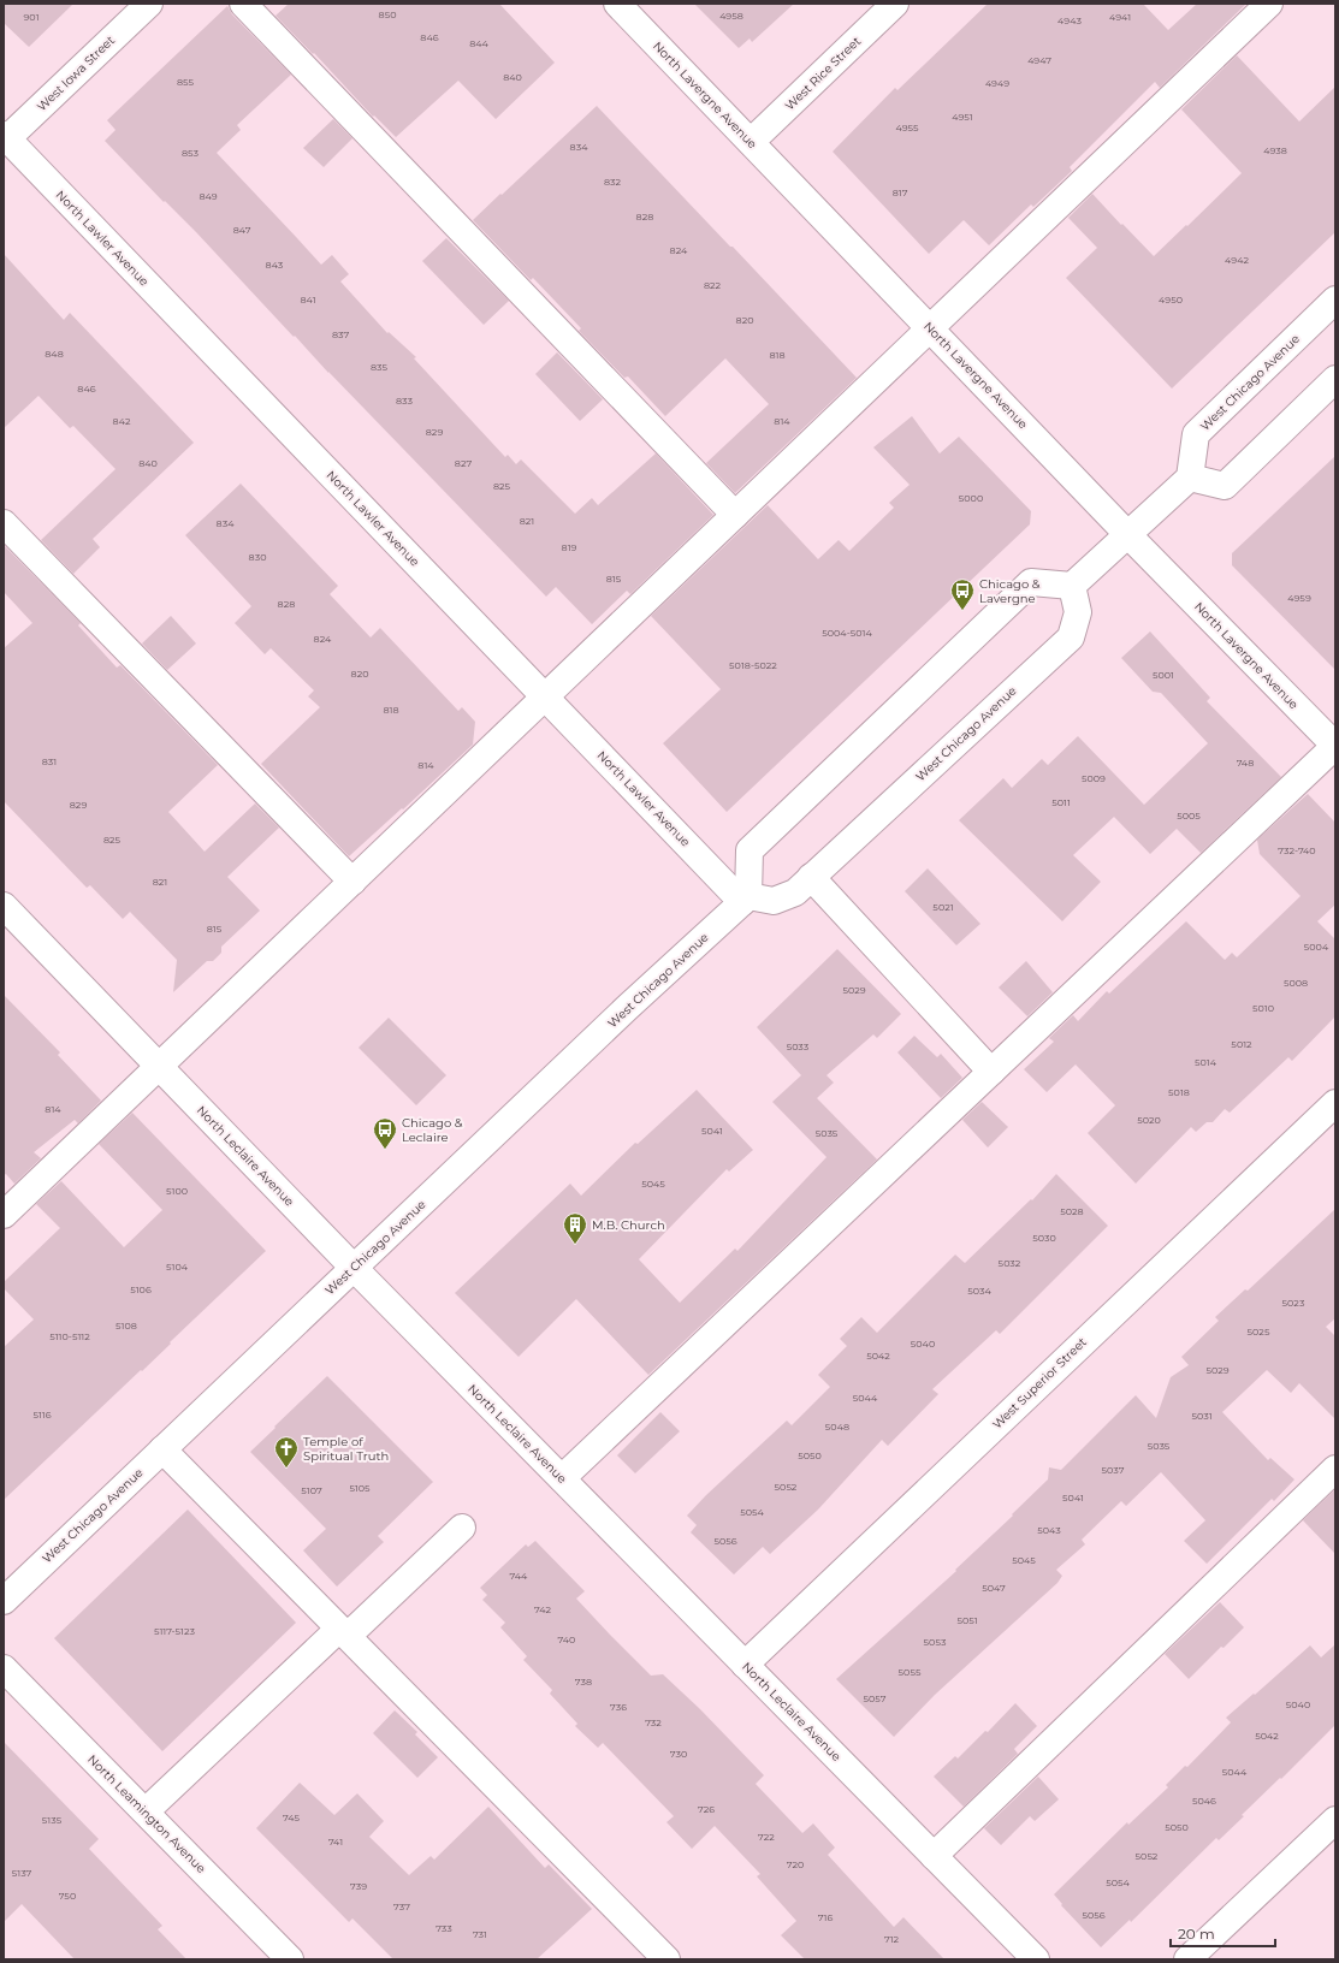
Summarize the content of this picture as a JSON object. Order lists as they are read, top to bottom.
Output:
{
  "streets": {
    "street": [
      "West Iowa Street",
      "West Rice Street",
      "North Lavergne Avenue",
      "North Lawler Avenue",
      "West Chicago Avenue",
      "North Leclaire Avenue",
      "West Superior Street",
      "North Leamington Avenue"
    ]
  },
  "crossings": [
    ["West Iowa Street", "North Lawler Avenue"],
    ["West Rice Street", "North Lavergne Avenue"],
    ["North Lawler Avenue", "West Chicago Avenue"],
    ["West Chicago Avenue", "North Leclaire Avenue"],
    ["North Leclaire Avenue", "West Superior Street"]
  ],
  "places": {
    "bus stop": ["Chicago & Lavergne", "Chicago & Leclaire"],
    "building": ["M.B. Church"],
    "church": ["Temple of Spiritual Truth"]
  },
  "house_numbers": [
    "850",
    "4958",
    "901",
    "4941",
    "4943",
    "846",
    "844",
    "4947",
    "840",
    "855",
    "4949",
    "4951",
    "4955",
    "834",
    "4938",
    "853",
    "832",
    "817",
    "849",
    "828",
    "847",
    "824",
    "4942",
    "843",
    "822",
    "841",
    "4950",
    "820",
    "837",
    "848",
    "818",
    "835",
    "846",
    "833",
    "842",
    "814",
    "829",
    "840",
    "827",
    "825",
    "5000",
    "821",
    "834",
    "819",
    "830",
    "815",
    "4959",
    "828",
    "5004-5014",
    "824",
    "5018-5022",
    "820",
    "5001",
    "818",
    "831",
    "748",
    "814",
    "5009",
    "5011",
    "829",
    "5005",
    "825",
    "732-740",
    "821",
    "5021",
    "815",
    "5004",
    "5008",
    "5029",
    "5010",
    "5012",
    "5033",
    "5014",
    "5018",
    "814",
    "5020",
    "5041",
    "5035",
    "5045",
    "5100",
    "5028",
    "5030",
    "5032",
    "5104",
    "5106",
    "5034",
    "5023",
    "5108",
    "5025",
    "5110-5112",
    "5040",
    "5042",
    "5029",
    "5044",
    "5116",
    "5031",
    "5048",
    "5035",
    "5050",
    "5037",
    "5052",
    "5105",
    "5107",
    "5041",
    "5054",
    "5043",
    "5056",
    "5045",
    "744",
    "5047",
    "742",
    "5051",
    "5117-5123",
    "740",
    "5053",
    "5055",
    "738",
    "5057",
    "5040",
    "736",
    "732",
    "5042",
    "730",
    "5044",
    "5046",
    "726",
    "745",
    "5135",
    "5050",
    "722",
    "741",
    "5052",
    "720",
    "5137",
    "5054",
    "739",
    "750",
    "737",
    "5056",
    "716",
    "733",
    "731",
    "712"
  ],
  "scale_bar": "20 m"
}
